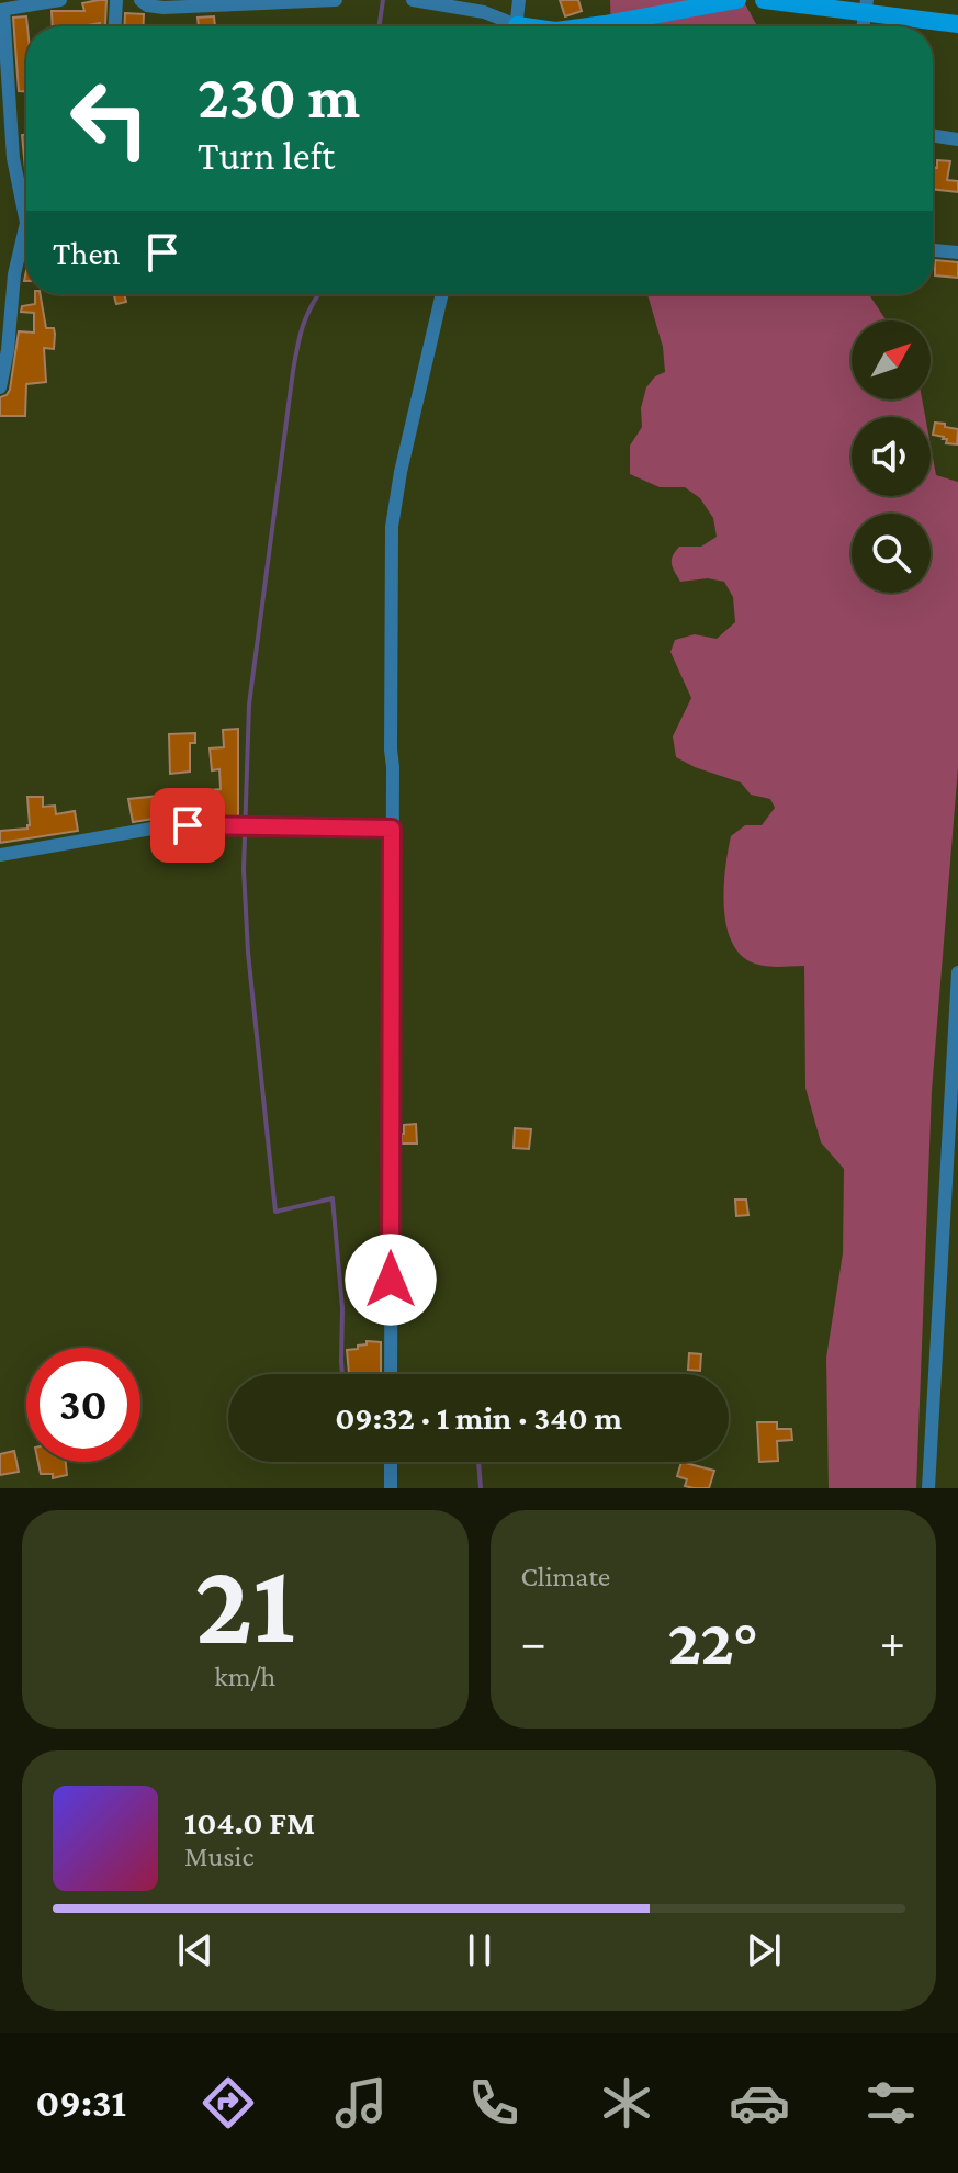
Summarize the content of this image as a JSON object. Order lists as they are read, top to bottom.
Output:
{
  "north": "top right",
  "page": {
    "turn": ["230 m", "Turn left"],
    "then": "Then",
    "limit": "30",
    "trip": "09:32 · 1 min · 340 m",
    "tile": [
      ["21", "km/h"],
      "Climate"
    ],
    "heat": ["−", "22°", "+"],
    "song": ["104.0 FM", "Music"],
    "tabs": "09:31"
  }
}
